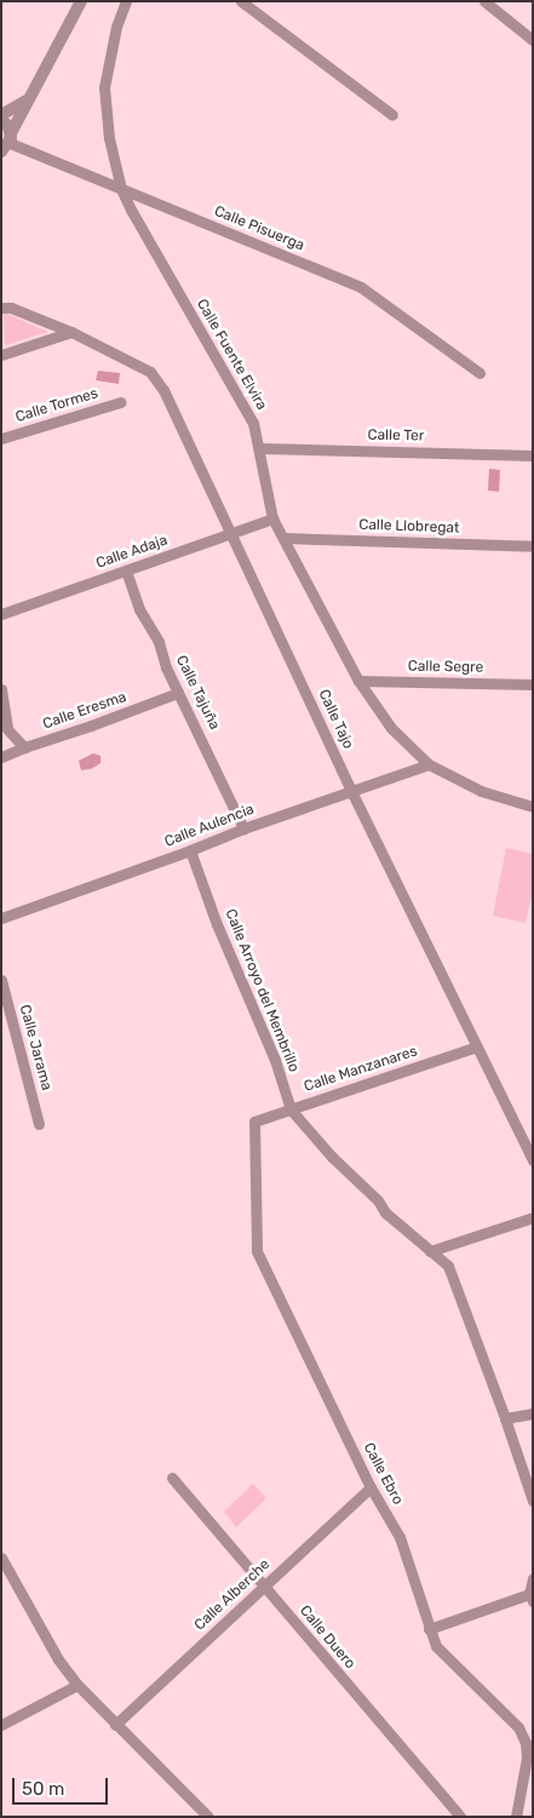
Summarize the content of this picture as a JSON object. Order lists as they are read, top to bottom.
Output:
{
  "streets": {
    "street": [
      "Calle Pisuerga",
      "Calle Fuente Elvira",
      "Calle Tormes",
      "Calle Ter",
      "Calle Llobregat",
      "Calle Adaja",
      "Calle Segre",
      "Calle Tajuña",
      "Calle Eresma",
      "Calle Tajo",
      "Calle Aulencia",
      "Calle Arroyo del Membrillo",
      "Calle Jarama",
      "Calle Manzanares",
      "Calle Ebro",
      "Calle Alberche",
      "Calle Duero"
    ]
  },
  "crossings": [
    ["Calle Pisuerga", "Calle Fuente Elvira"],
    ["Calle Fuente Elvira", "Calle Ter"],
    ["Calle Fuente Elvira", "Calle Llobregat"],
    ["Calle Fuente Elvira", "Calle Adaja"],
    ["Calle Fuente Elvira", "Calle Segre"],
    ["Calle Fuente Elvira", "Calle Aulencia"],
    ["Calle Adaja", "Calle Tajuña"],
    ["Calle Adaja", "Calle Tajo"],
    ["Calle Tajuña", "Calle Eresma"],
    ["Calle Tajuña", "Calle Aulencia"],
    ["Calle Tajo", "Calle Aulencia"],
    ["Calle Tajo", "Calle Manzanares"],
    ["Calle Aulencia", "Calle Arroyo del Membrillo"],
    ["Calle Arroyo del Membrillo", "Calle Manzanares"],
    ["Calle Manzanares", "Calle Ebro"],
    ["Calle Ebro", "Calle Alberche"],
    ["Calle Alberche", "Calle Duero"]
  ],
  "scale_bar": "50 m"
}
